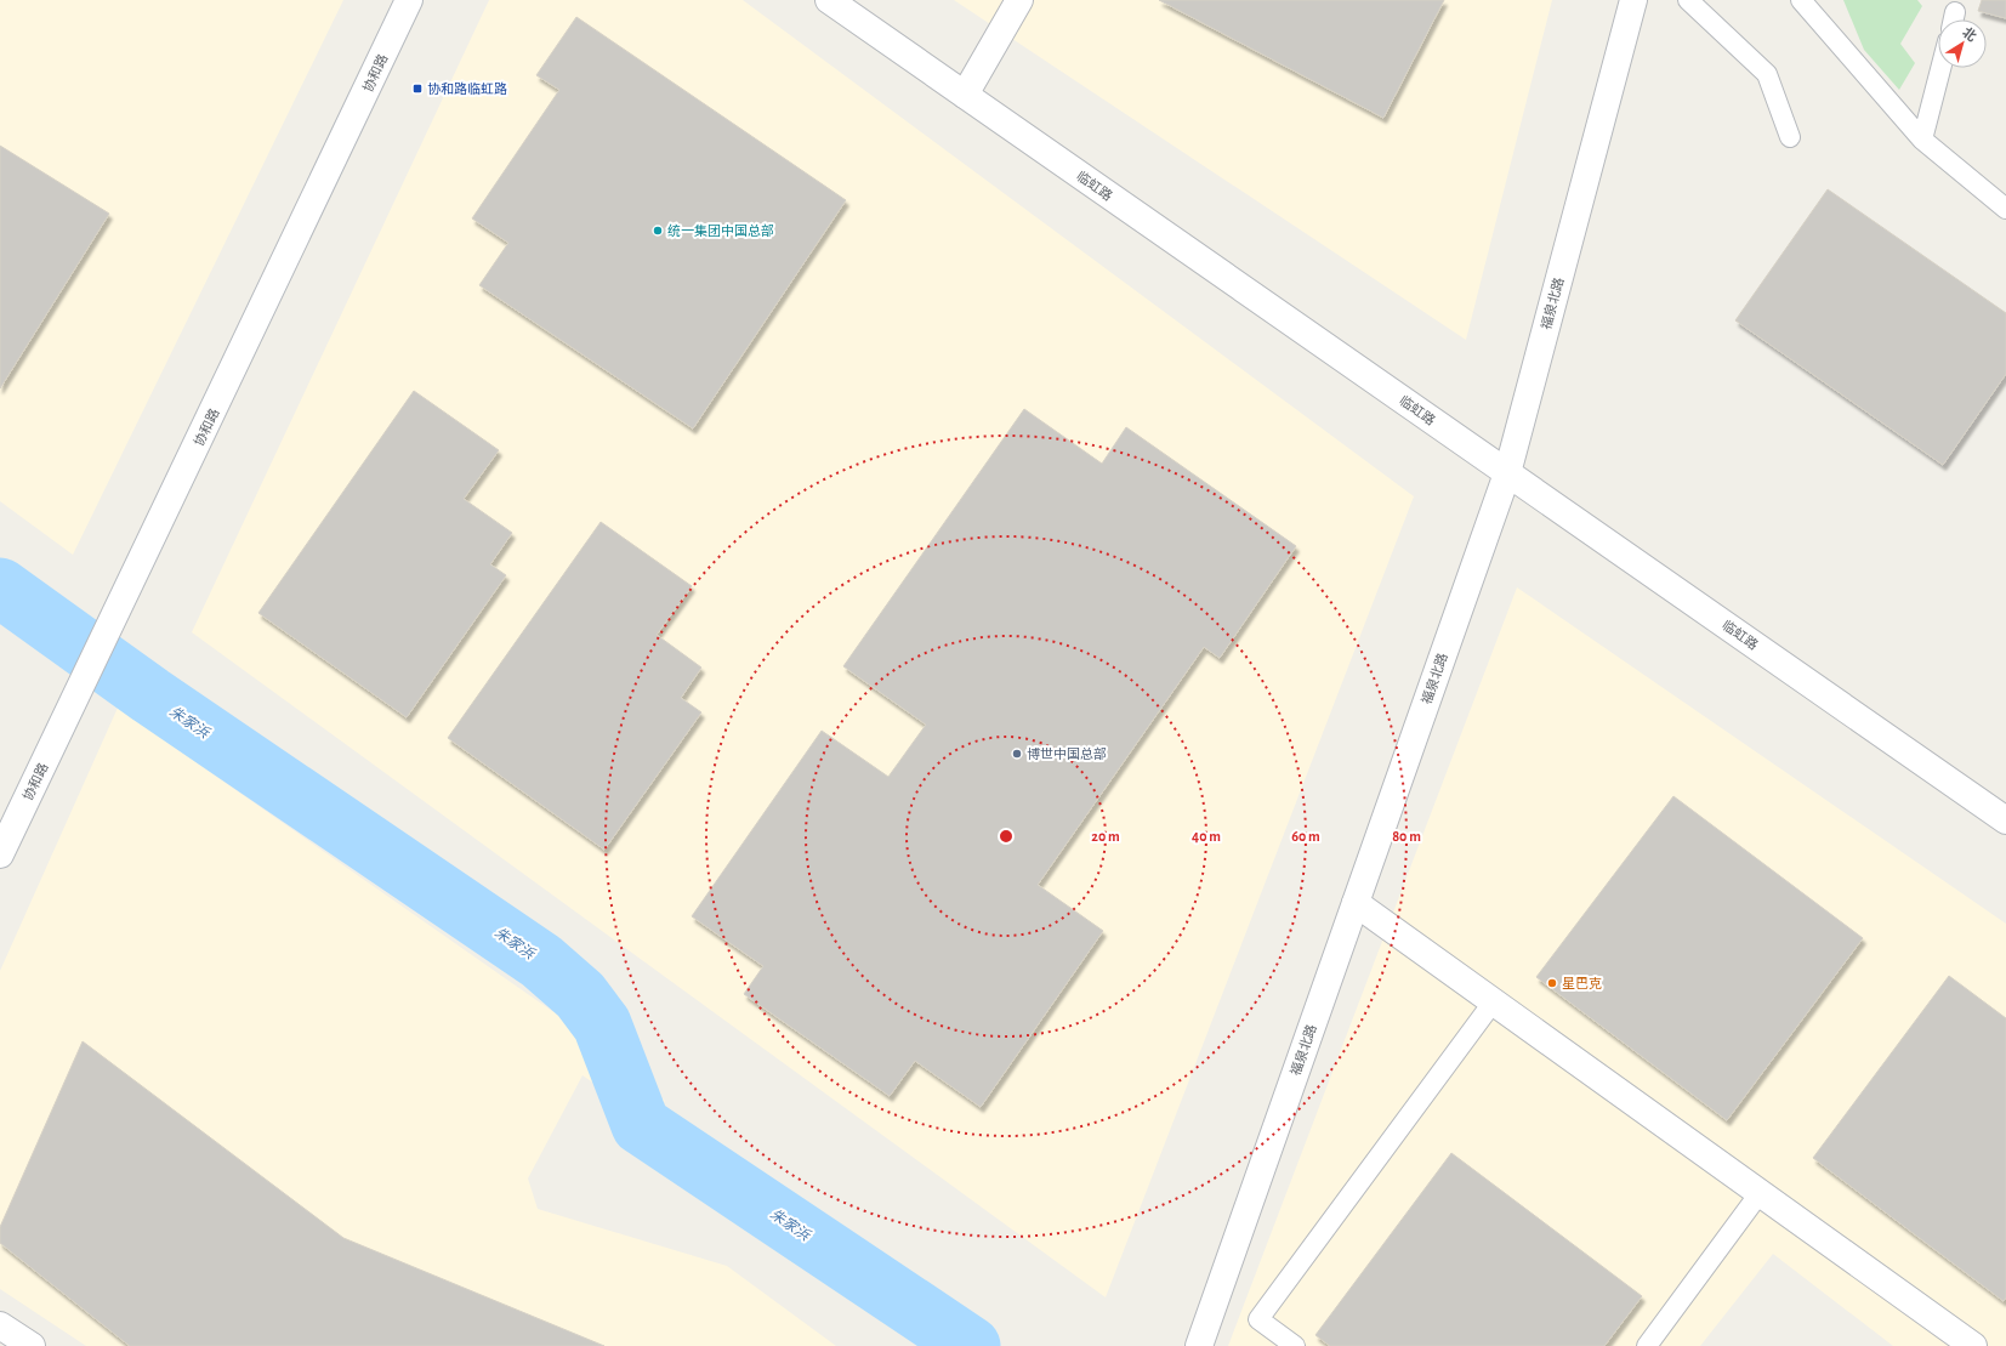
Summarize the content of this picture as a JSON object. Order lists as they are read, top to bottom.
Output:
{
  "streets": {
    "street": ["协和路", "临虹路", "福泉北路"]
  },
  "crossings": [
    ["临虹路", "福泉北路"]
  ],
  "water": ["朱家浜"],
  "places": {
    "transit": ["协和路临虹路"],
    "other": ["统一集团中国总部", "博世中国总部", "星巴克"]
  },
  "north": "top right",
  "rings": [
    "20 m",
    "40 m",
    "60 m",
    "80 m"
  ]
}
